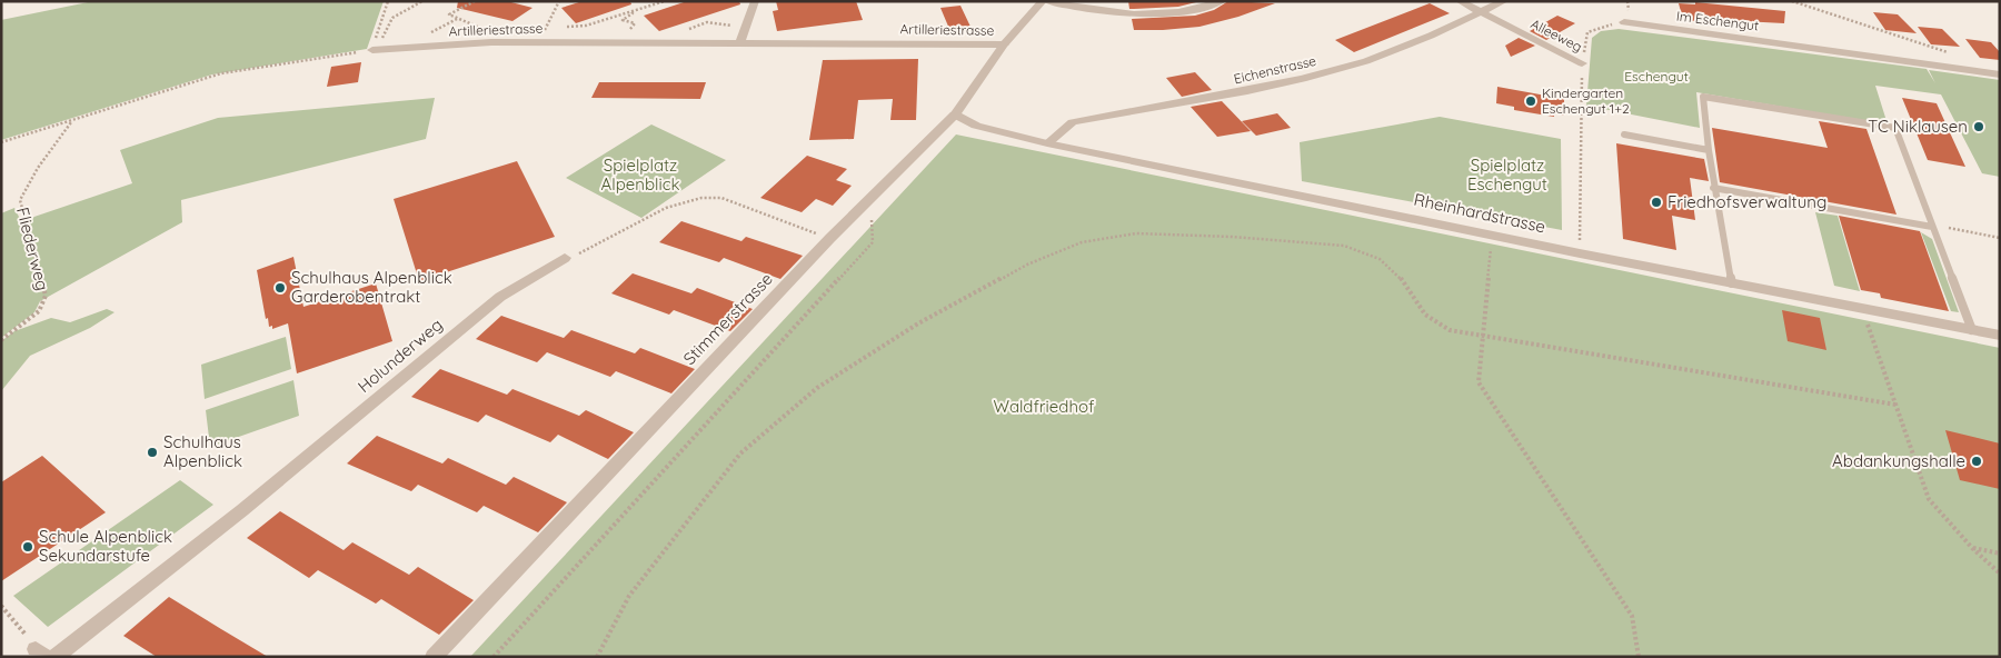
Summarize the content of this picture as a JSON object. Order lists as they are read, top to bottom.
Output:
{
  "streets": {
    "street": [
      "Im Eschengut",
      "Artilleriestrasse",
      "Alleeweg",
      "Eichenstrasse",
      "Rheinhardstrasse",
      "Stimmerstrasse",
      "Holunderweg"
    ],
    "path": ["Fliederweg"]
  },
  "crossings": [
    ["Artilleriestrasse", "Stimmerstrasse"],
    ["Alleeweg", "Eichenstrasse"],
    ["Eichenstrasse", "Rheinhardstrasse"],
    ["Rheinhardstrasse", "Stimmerstrasse"]
  ],
  "parks": [
    "Eschengut",
    "Spielplatz Alpenblick",
    "Spielplatz Eschengut",
    "Waldfriedhof"
  ],
  "places": [
    "Kindergarten Eschengut 1+2",
    "TC Niklausen",
    "Friedhofsverwaltung",
    "Schulhaus Alpenblick Garderobentrakt",
    "Schulhaus Alpenblick",
    "Abdankungshalle",
    "Schule Alpenblick Sekundarstufe"
  ]
}
